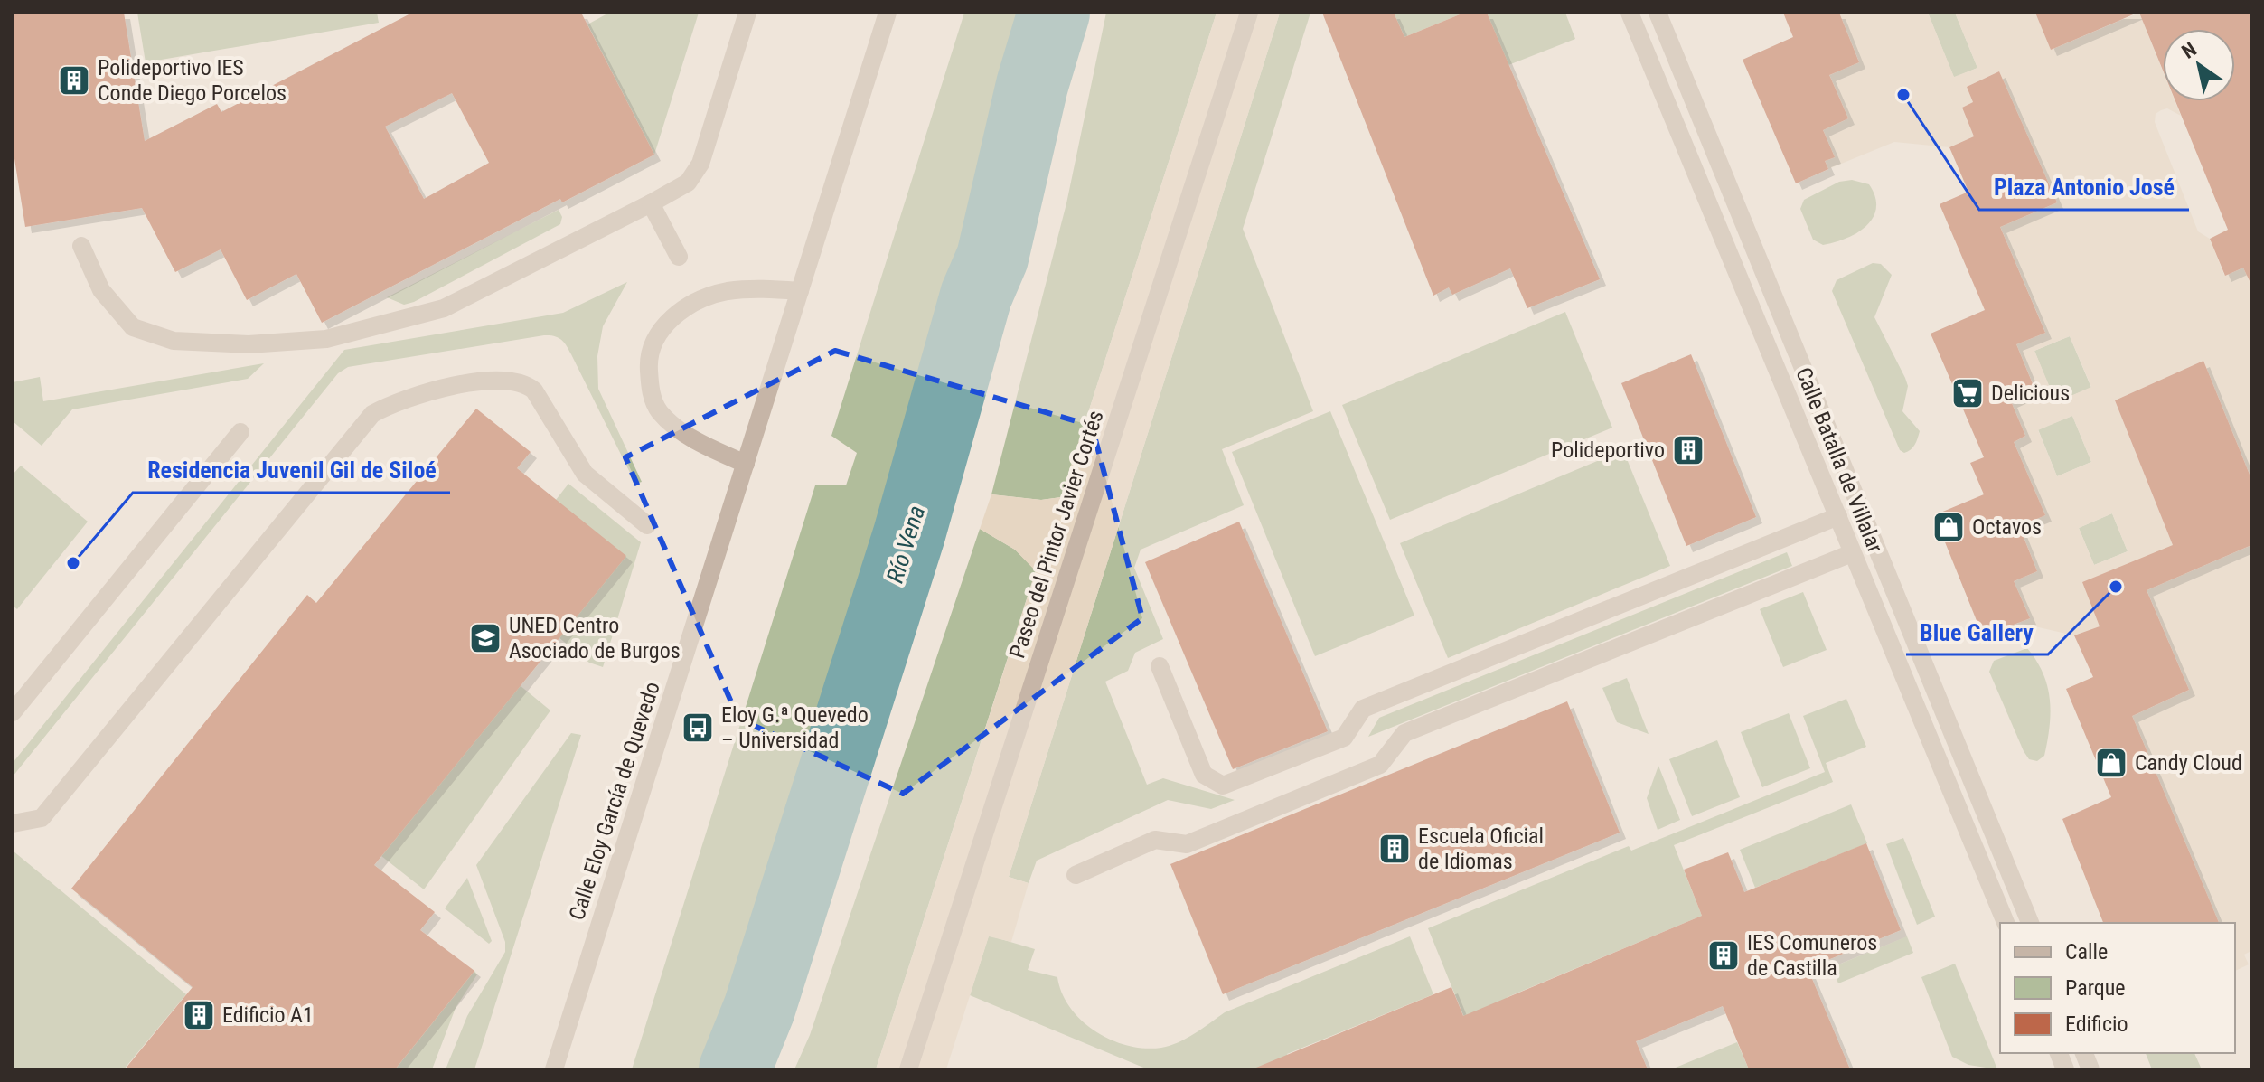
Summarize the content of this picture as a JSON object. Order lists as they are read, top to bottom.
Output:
{
  "streets": {
    "street": ["Calle Batalla de Villalar", "Paseo del Pintor Javier Cortés", "Calle Eloy García de Quevedo"]
  },
  "water": ["Río Vena"],
  "places": {
    "building": [
      "Polideportivo IES Conde Diego Porcelos",
      "Polideportivo",
      "Escuela Oficial de Idiomas",
      "IES Comuneros de Castilla",
      "Edificio A1"
    ],
    "other": ["Plaza Antonio José", "Residencia Juvenil Gil de Siloé", "Blue Gallery"],
    "supermarket": ["Delicious"],
    "shop": ["Octavos", "Candy Cloud"],
    "school or university": ["UNED Centro Asociado de Burgos"],
    "bus stop": ["Eloy G.ª Quevedo – Universidad"]
  },
  "legend": ["Calle", "Parque", "Edificio"],
  "north": "top left"
}
